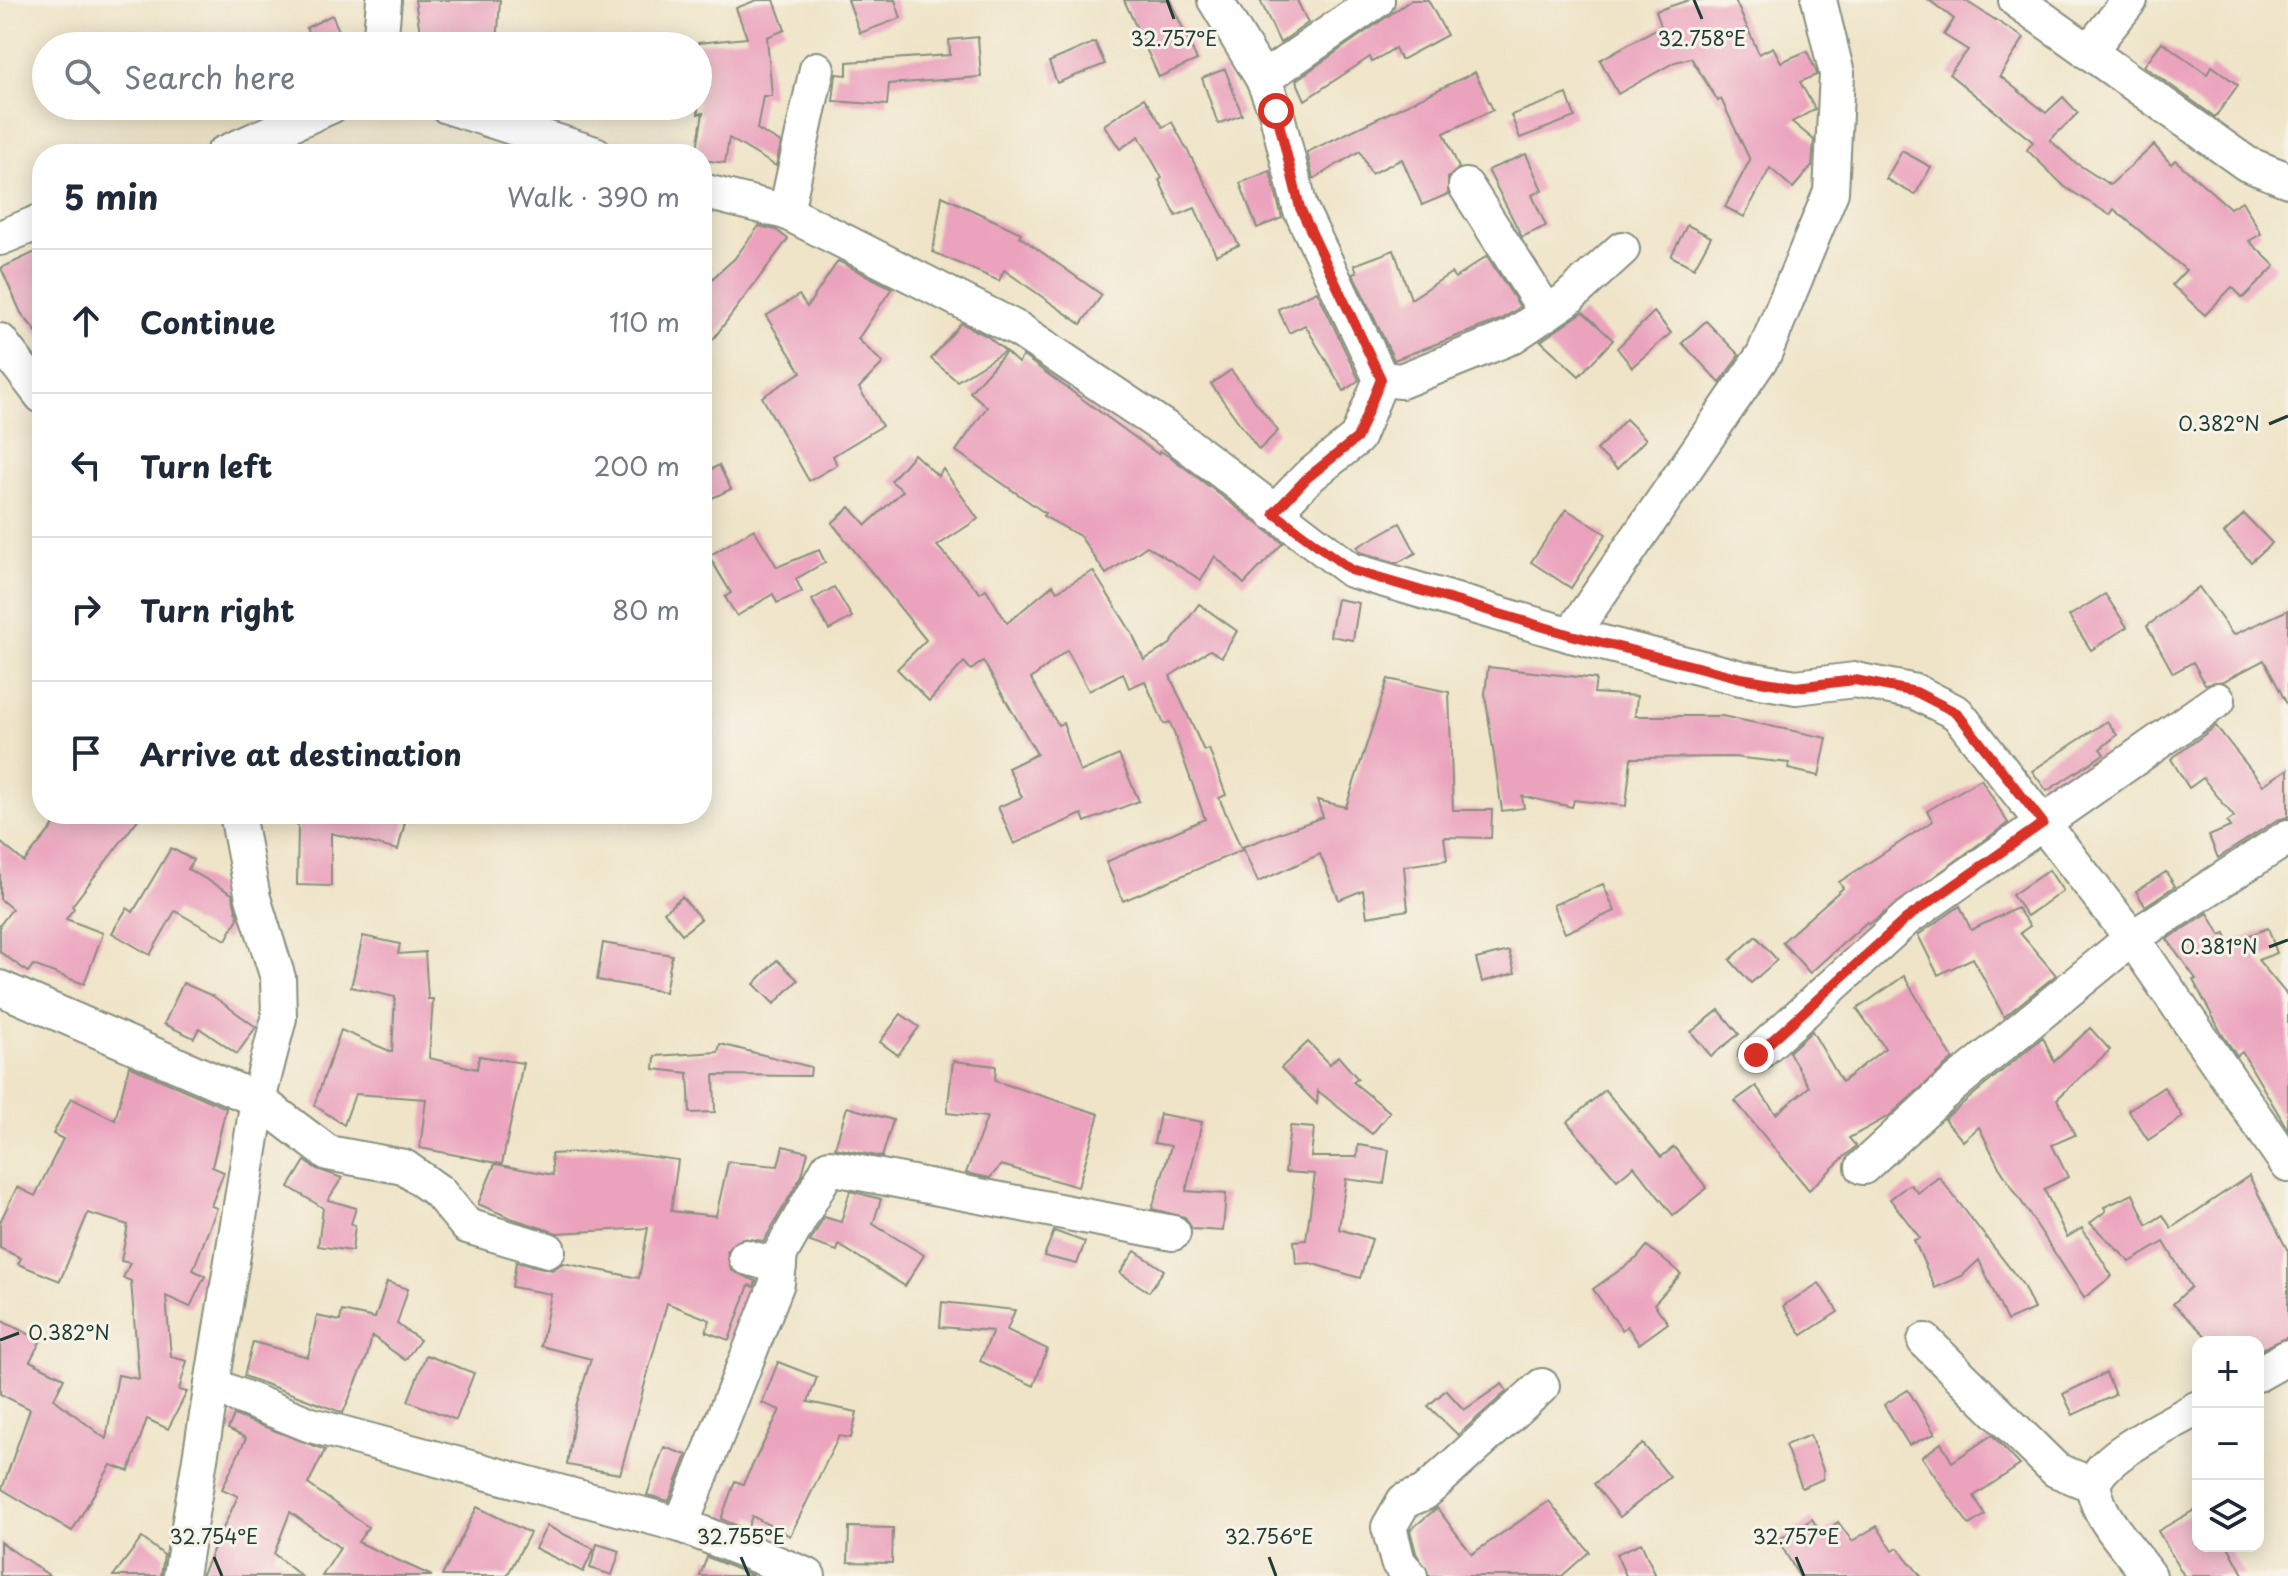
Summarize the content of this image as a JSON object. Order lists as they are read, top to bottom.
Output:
{
  "page": {
    "search": "Search here",
    "heading": ["5 min", "Walk · 390 m"],
    "list": [
      ["Continue", "110 m"],
      ["Turn left", "200 m"],
      ["Turn right", "80 m"],
      "Arrive at destination"
    ],
    "map_buttons": ["+", "−"]
  },
  "coordinates": [
    "32.757°E",
    "32.758°E",
    "0.382°N",
    "0.381°N",
    "32.754°E",
    "32.755°E",
    "32.756°E"
  ]
}
